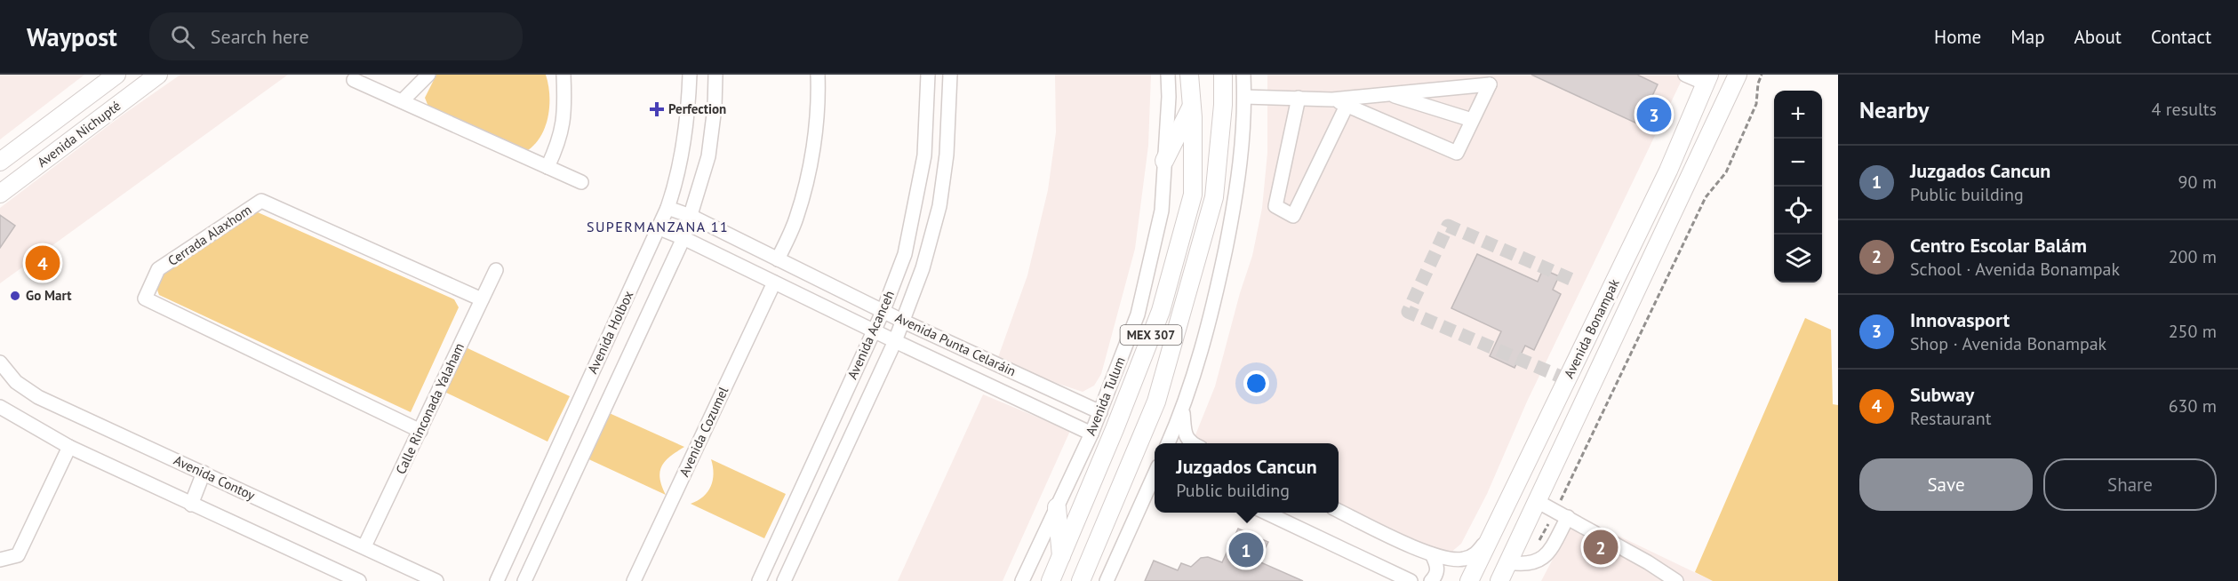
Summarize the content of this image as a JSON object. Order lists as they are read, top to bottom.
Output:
{
  "streets": {
    "main road": [
      "Avenida Nichupté",
      "Avenida Bonampak",
      "MEX 307",
      "Avenida Tulum"
    ],
    "street": [
      "Cerrada Alaxhom",
      "Avenida Holbox",
      "Avenida Acanceh",
      "Avenida Punta Celaráin",
      "Calle Rinconada Yalaham",
      "Avenida Cozumel",
      "Avenida Contoy"
    ]
  },
  "crossings": [
    ["Cerrada Alaxhom", "Calle Rinconada Yalaham"],
    ["Avenida Holbox", "Avenida Punta Celaráin"],
    ["Avenida Acanceh", "Avenida Punta Celaráin"],
    ["Avenida Punta Celaráin", "Avenida Tulum"],
    ["Avenida Punta Celaráin", "Avenida Cozumel"],
    ["Calle Rinconada Yalaham", "Avenida Contoy"]
  ],
  "districts": ["SUPERMANZANA 11"],
  "places": {
    "health": ["Perfection"],
    "other": ["Go Mart"]
  },
  "page": {
    "header": "Waypost",
    "search": "Search here",
    "nav": [
      "Home",
      "Map",
      "About",
      "Contact"
    ],
    "heading": ["Nearby", "4 results"],
    "map_buttons": ["+", "−"],
    "pins": [
      "3",
      "4",
      "2",
      "1"
    ],
    "list": [
      {
        "mark": "1",
        "name": "Juzgados Cancun",
        "note": "Public building",
        "value": "90 m"
      },
      {
        "mark": "2",
        "name": "Centro Escolar Balám",
        "note": "School · Avenida Bonampak",
        "value": "200 m"
      },
      {
        "mark": "3",
        "name": "Innovasport",
        "note": "Shop · Avenida Bonampak",
        "value": "250 m"
      },
      {
        "mark": "4",
        "name": "Subway",
        "note": "Restaurant",
        "value": "630 m"
      }
    ],
    "buttons": ["Save", "Share"],
    "popup": ["Juzgados Cancun", "Public building"]
  }
}
